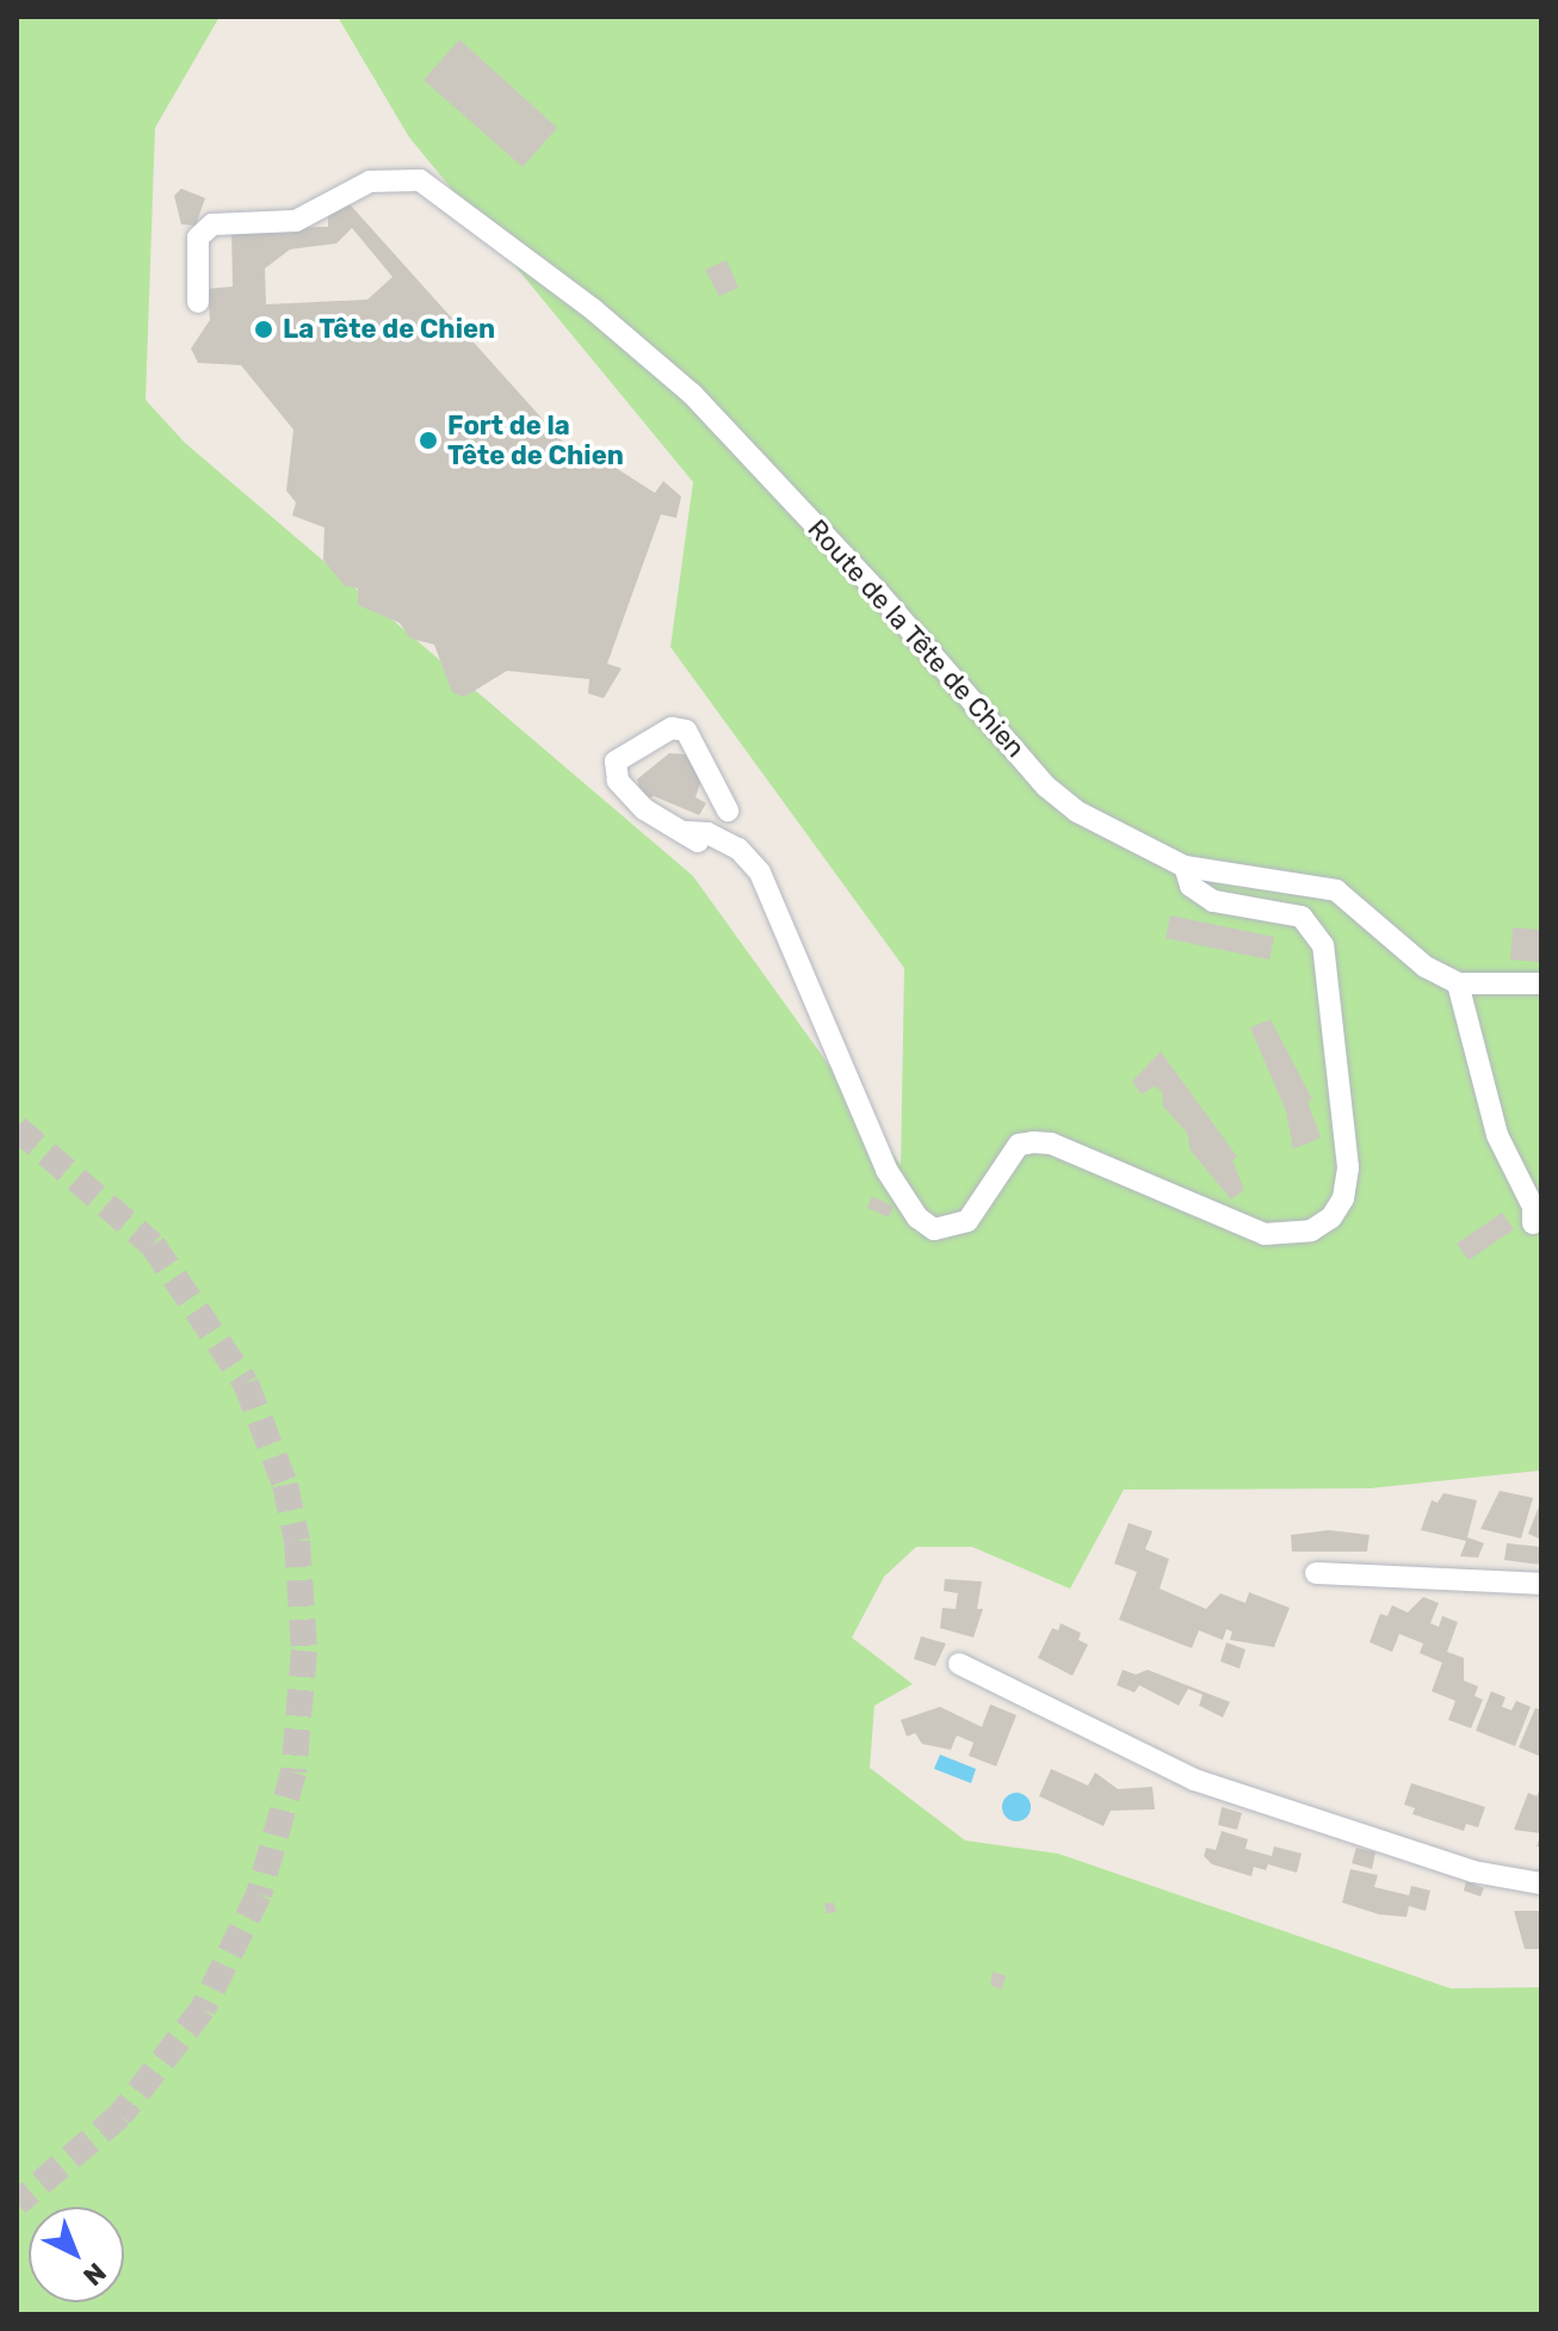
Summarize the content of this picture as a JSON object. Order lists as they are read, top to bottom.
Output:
{
  "streets": {
    "street": ["Route de la Tête de Chien"]
  },
  "places": ["La Tête de Chien", "Fort de la Tête de Chien"],
  "north": "bottom right"
}
